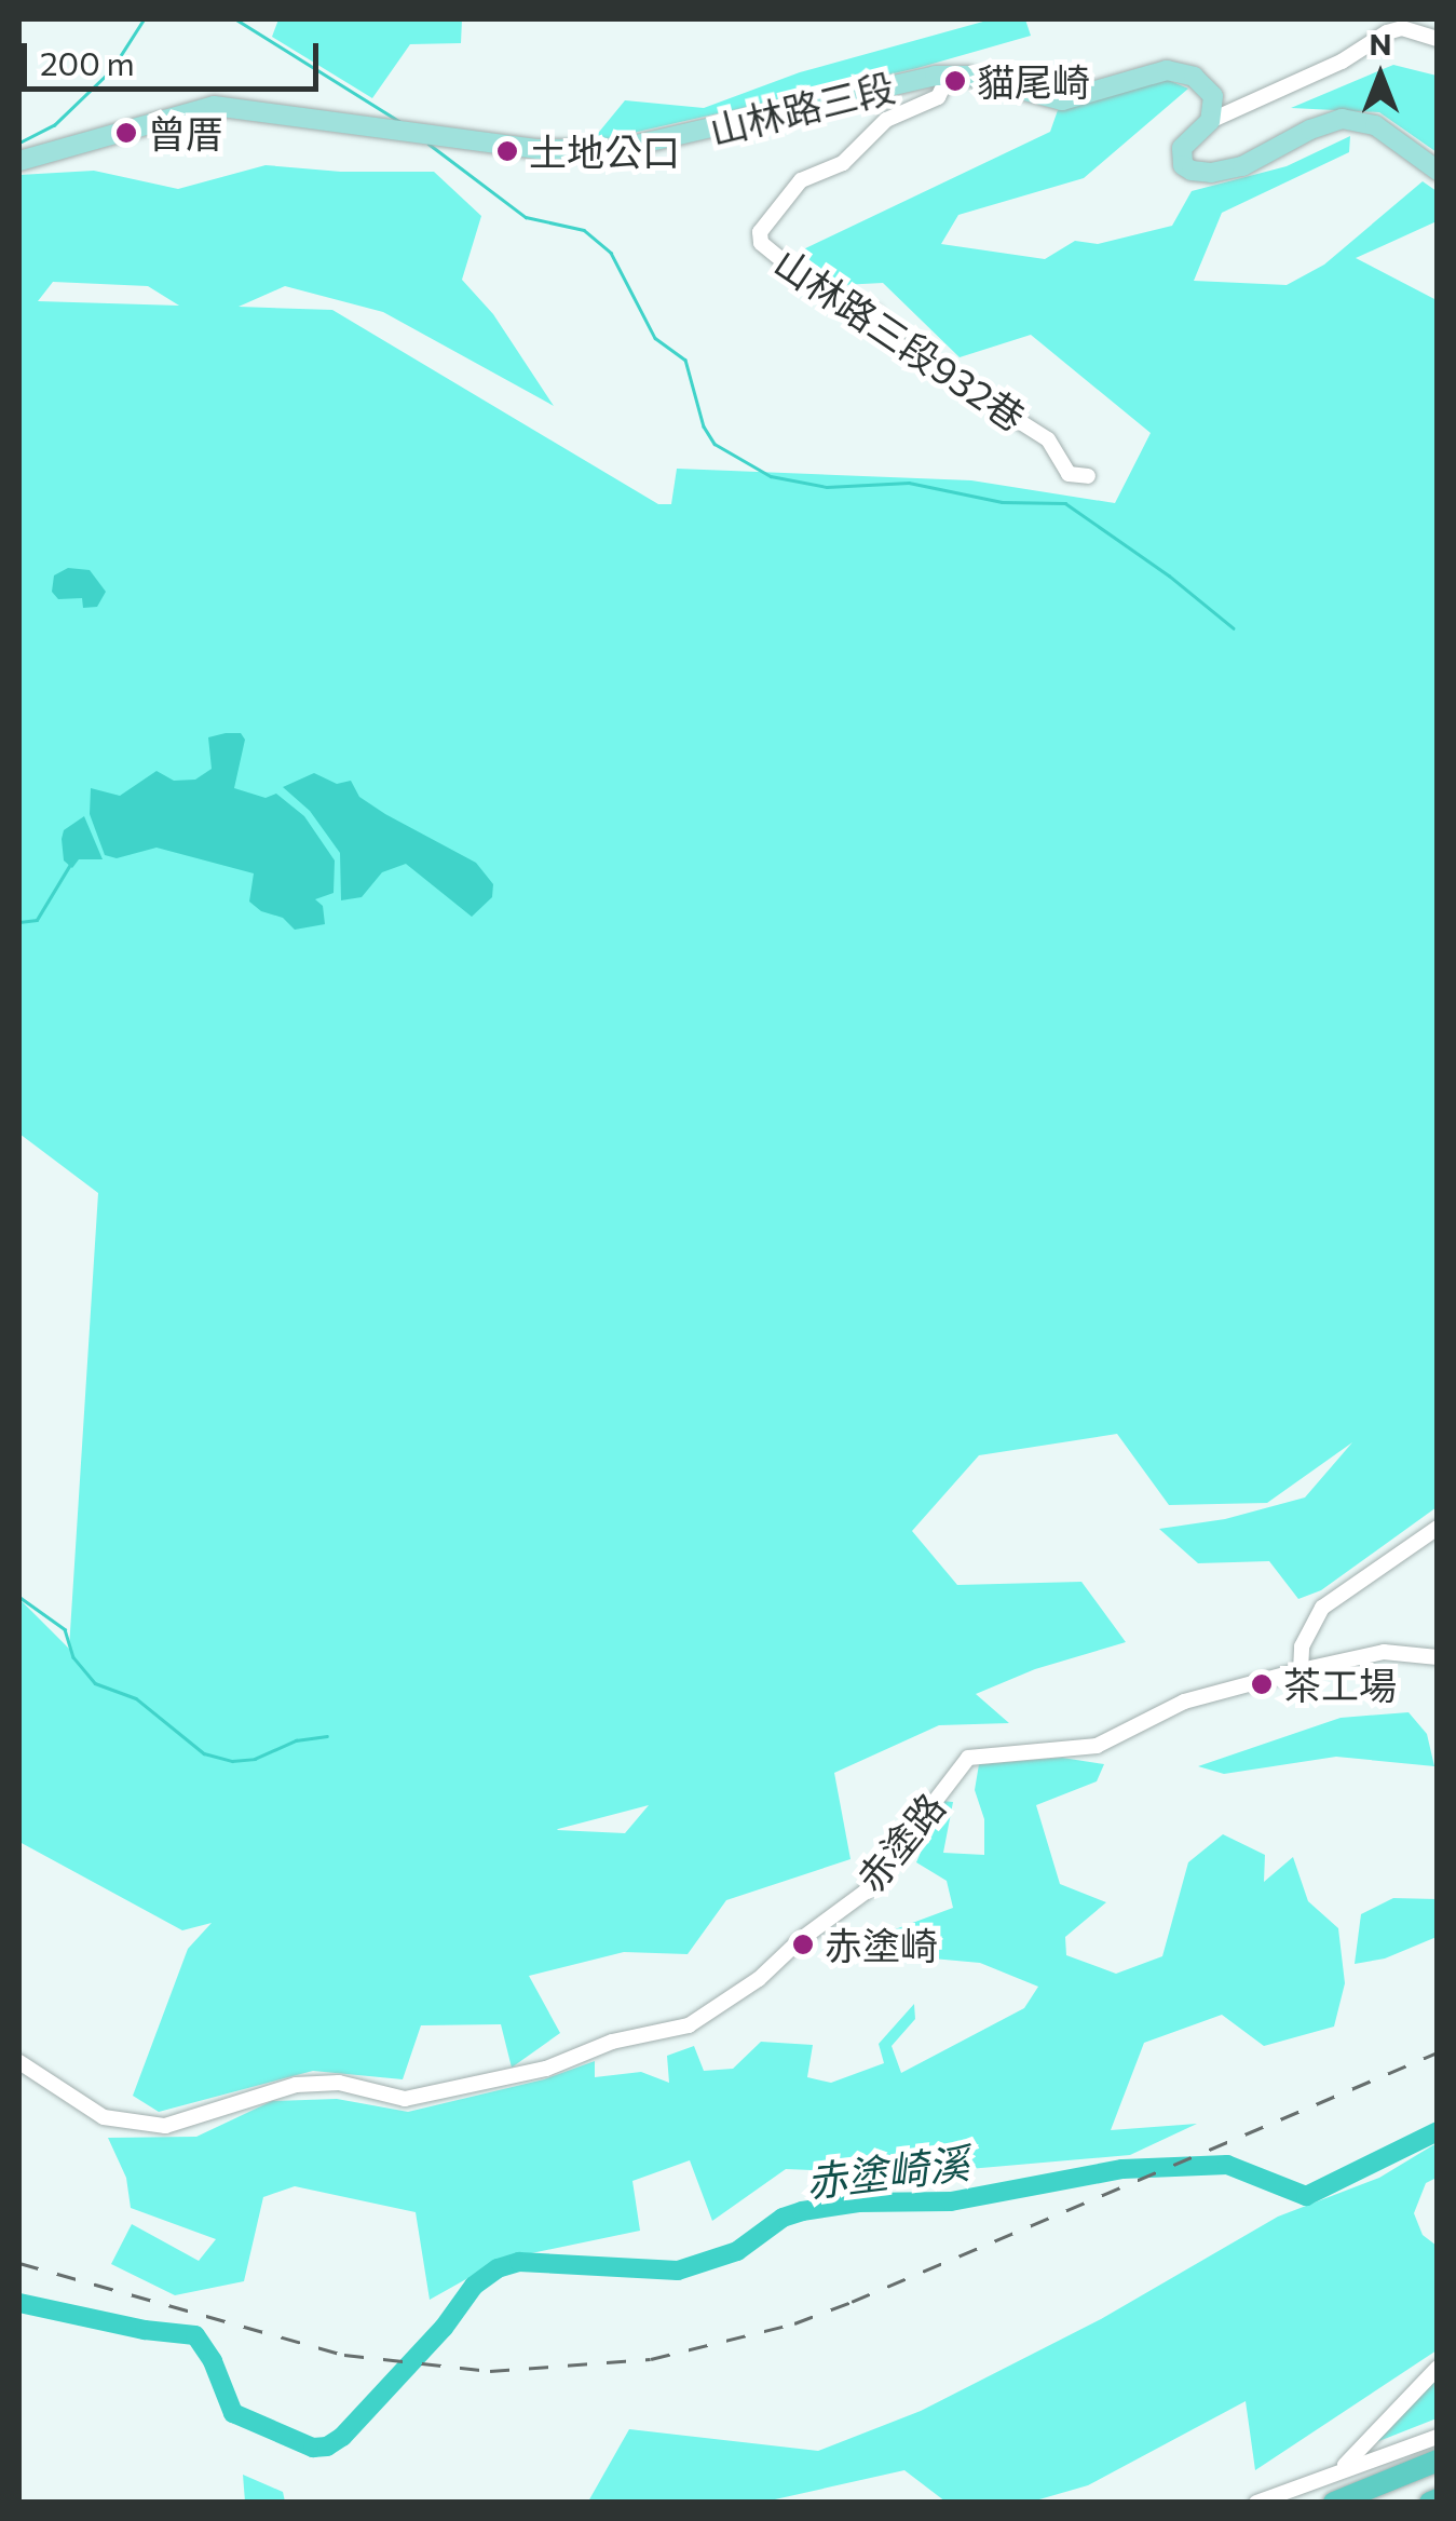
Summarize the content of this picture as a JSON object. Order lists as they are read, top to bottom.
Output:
{
  "streets": {
    "main road": ["山林路三段"],
    "street": ["山林路三段932巷", "赤塗路"]
  },
  "crossings": [
    ["山林路三段", "山林路三段932巷"]
  ],
  "water": ["赤塗崎溪"],
  "places": [
    "貓尾崎",
    "曾厝",
    "土地公口",
    "茶工場",
    "赤塗崎"
  ],
  "scale_bar": "200 m",
  "north": "top"
}
